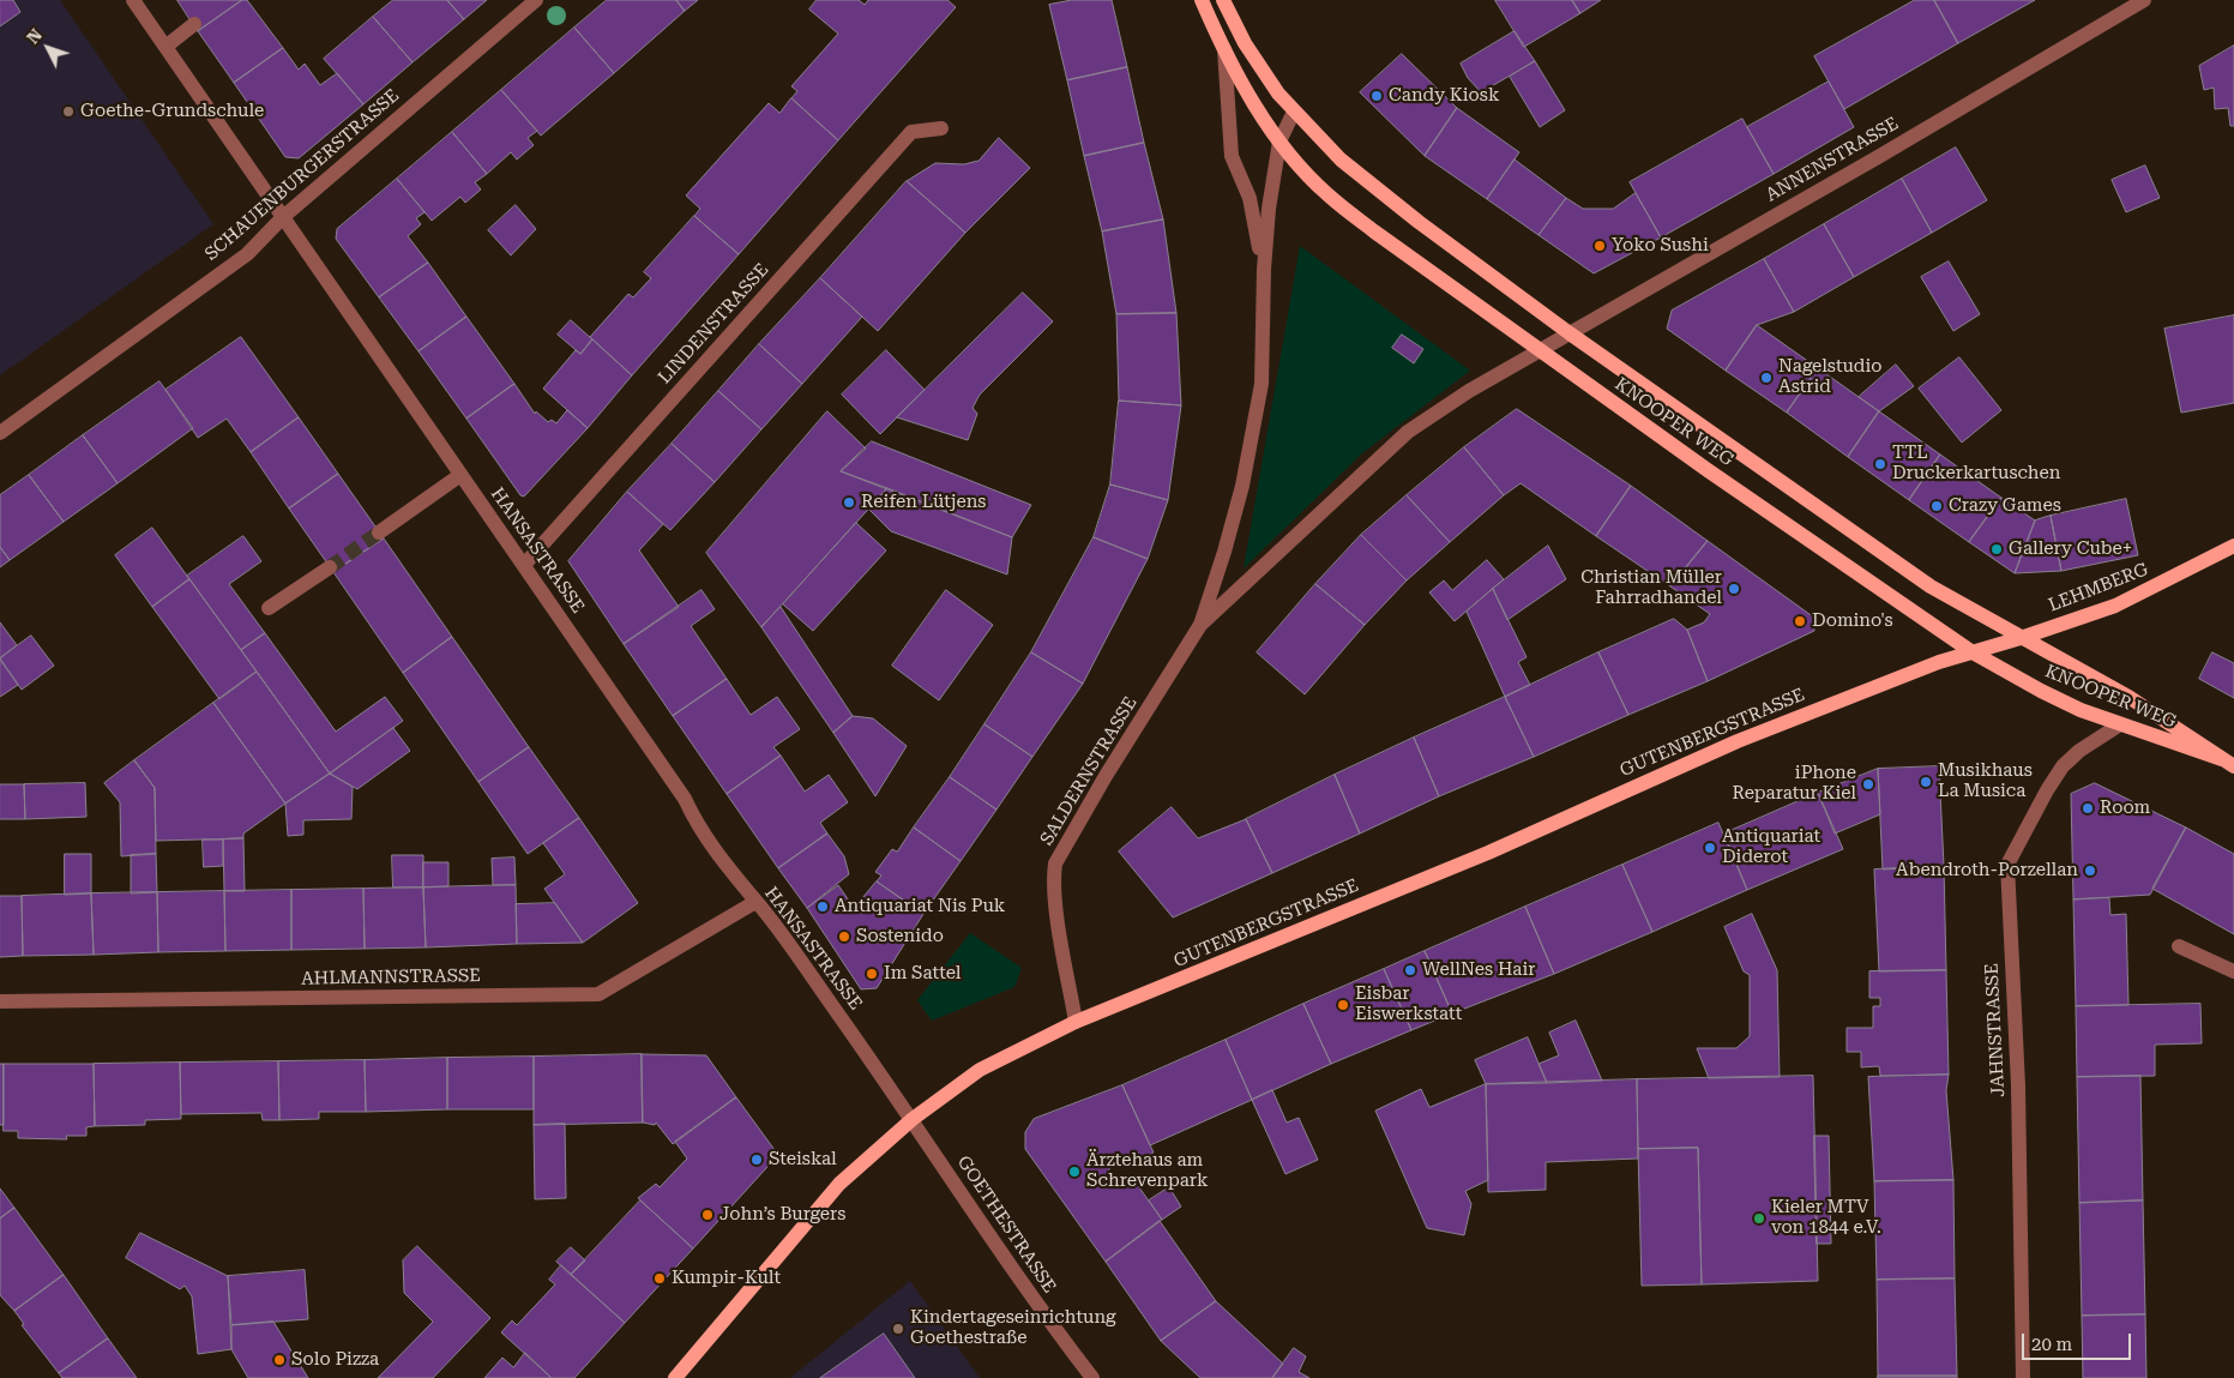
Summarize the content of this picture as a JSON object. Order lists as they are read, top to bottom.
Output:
{
  "streets": {
    "main road": ["KNOOPER WEG", "LEHMBERG", "GUTENBERGSTRASSE"],
    "street": [
      "ANNENSTRASSE",
      "SCHAUENBURGERSTRASSE",
      "LINDENSTRASSE",
      "HANSASTRASSE",
      "SALDERNSTRASSE",
      "AHLMANNSTRASSE",
      "JAHNSTRASSE",
      "GOETHESTRASSE"
    ]
  },
  "crossings": [
    ["ANNENSTRASSE", "KNOOPER WEG"],
    ["ANNENSTRASSE", "SALDERNSTRASSE"],
    ["SCHAUENBURGERSTRASSE", "HANSASTRASSE"],
    ["LINDENSTRASSE", "HANSASTRASSE"],
    ["KNOOPER WEG", "LEHMBERG"],
    ["KNOOPER WEG", "GUTENBERGSTRASSE"],
    ["KNOOPER WEG", "SALDERNSTRASSE"],
    ["KNOOPER WEG", "JAHNSTRASSE"],
    ["HANSASTRASSE", "GUTENBERGSTRASSE"],
    ["HANSASTRASSE", "AHLMANNSTRASSE"],
    ["HANSASTRASSE", "GOETHESTRASSE"],
    ["LEHMBERG", "GUTENBERGSTRASSE"],
    ["GUTENBERGSTRASSE", "SALDERNSTRASSE"],
    ["GUTENBERGSTRASSE", "GOETHESTRASSE"]
  ],
  "places": [
    "Candy Kiosk",
    "Goethe-Grundschule",
    "Yoko Sushi",
    "Nagelstudio Astrid",
    "TTL Druckerkartuschen",
    "Reifen Lütjens",
    "Crazy Games",
    "Gallery Cube+",
    "Christian Müller Fahrradhandel",
    "Domino's",
    "Musikhaus La Musica",
    "iPhone Reparatur Kiel",
    "Room",
    "Antiquariat Diderot",
    "Abendroth-Porzellan",
    "Antiquariat Nis Puk",
    "Sostenido",
    "WellNes Hair",
    "Im Sattel",
    "Eisbar Eiswerkstatt",
    "Steiskal",
    "Ärztehaus am Schrevenpark",
    "John’s Burgers",
    "Kieler MTV von 1844 e.V.",
    "Kumpir-Kult",
    "Kindertageseinrichtung Goethestraße",
    "Solo Pizza"
  ],
  "scale_bar": "20 m",
  "north": "top left"
}
